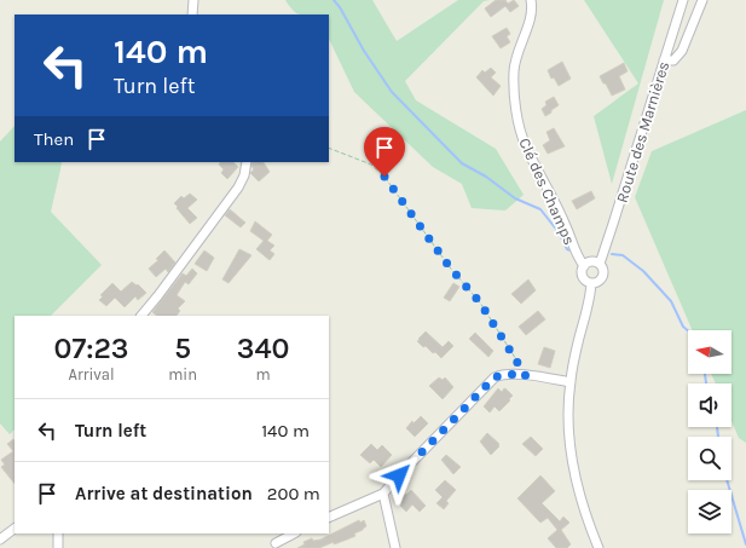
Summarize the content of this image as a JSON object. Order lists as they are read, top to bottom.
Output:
{
  "streets": {
    "street": ["Route des Marnières", "Clé des Champs"]
  },
  "crossings": [
    ["Route des Marnières", "Clé des Champs"]
  ],
  "north": "left",
  "page": {
    "turn": ["140 m", "Turn left"],
    "then": "Then",
    "eta": [
      "07:23",
      "Arrival",
      "5",
      "min",
      "340",
      "m"
    ],
    "list": [
      {
        "name": "Turn left",
        "value": "140 m"
      },
      {
        "name": "Arrive at destination",
        "value": "200 m"
      }
    ]
  }
}
